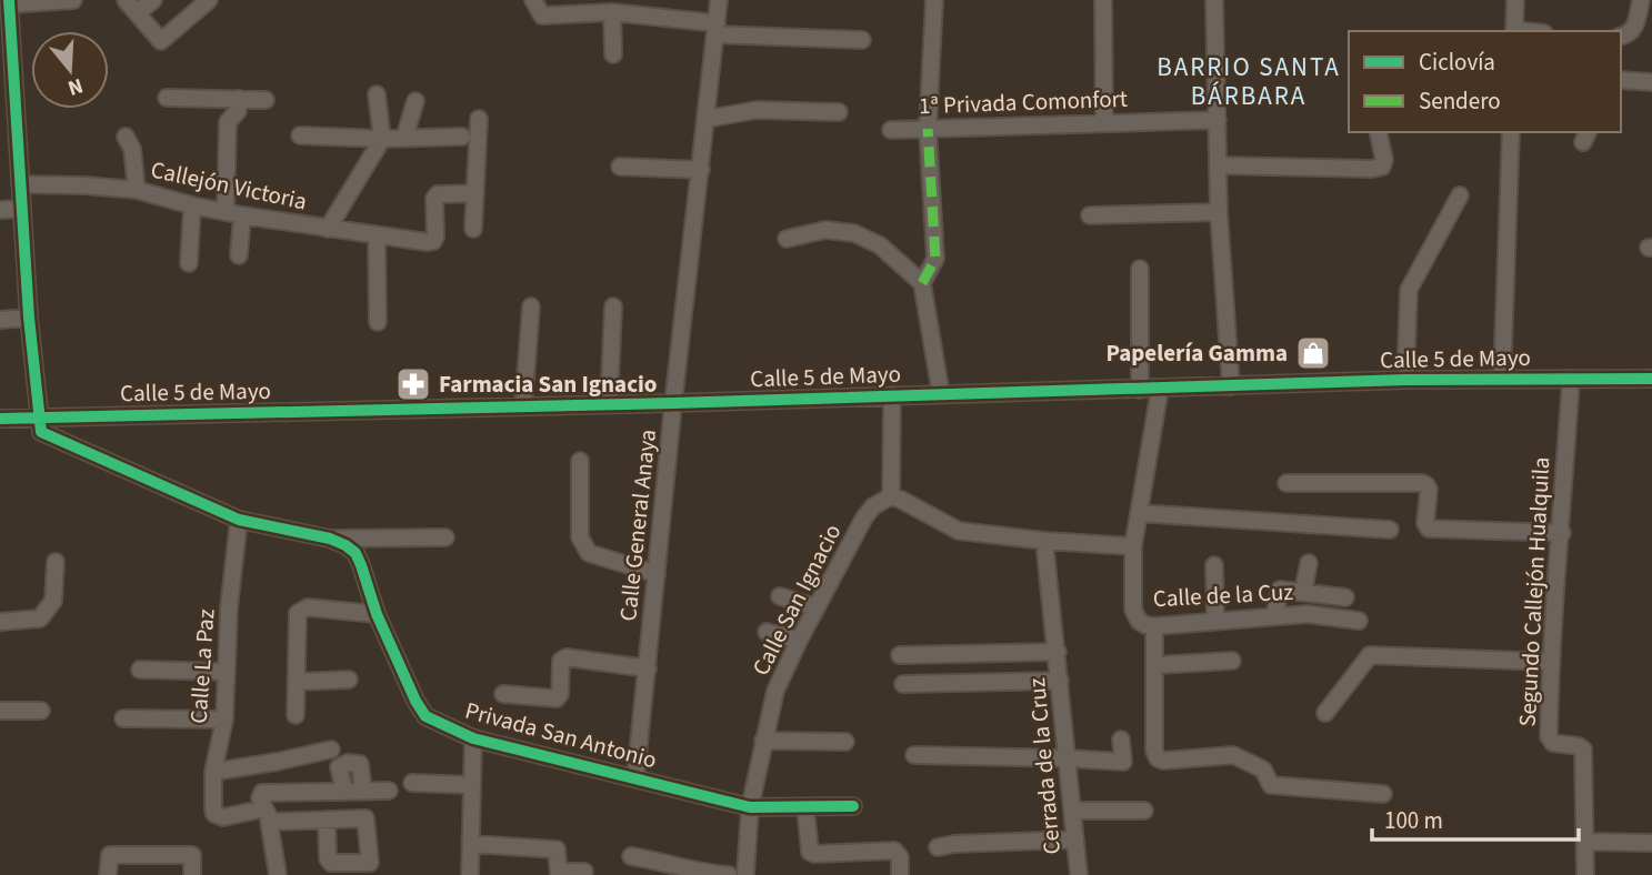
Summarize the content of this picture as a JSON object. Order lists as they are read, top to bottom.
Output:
{
  "streets": {
    "street": [
      "1ª Privada Comonfort",
      "Callejón Victoria",
      "Calle 5 de Mayo",
      "Calle General Anaya",
      "Segundo Callejón Hualquila",
      "Calle de la Cuz",
      "Calle San Ignacio",
      "Calle La Paz",
      "Privada San Antonio",
      "Cerrada de la Cruz"
    ]
  },
  "crossings": [
    ["Calle 5 de Mayo", "Calle General Anaya"],
    ["Calle 5 de Mayo", "Segundo Callejón Hualquila"],
    ["Calle 5 de Mayo", "Calle de la Cuz"],
    ["Calle 5 de Mayo", "Privada San Antonio"],
    ["Calle General Anaya", "Privada San Antonio"],
    ["Calle San Ignacio", "Privada San Antonio"],
    ["Calle La Paz", "Privada San Antonio"]
  ],
  "districts": ["BARRIO SANTA BÁRBARA"],
  "places": {
    "shop": ["Papelería Gamma"],
    "pharmacy": ["Farmacia San Ignacio"]
  },
  "legend": ["Ciclovía", "Sendero"],
  "scale_bar": "100 m",
  "north": "bottom"
}
